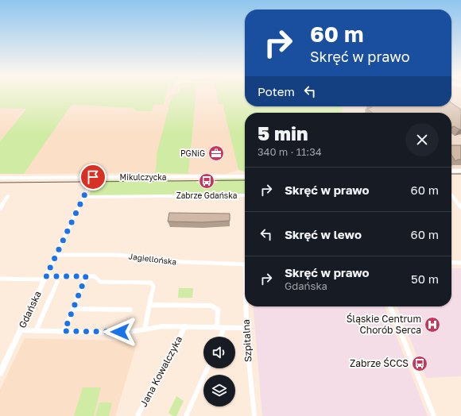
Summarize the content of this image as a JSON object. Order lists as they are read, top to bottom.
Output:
{
  "streets": {
    "main road": ["Mikulczycka"],
    "street": [
      "Jagiellońska",
      "Gdańska",
      "Szpitalna",
      "Jana Kowalczyka"
    ]
  },
  "crossings": [
    ["Mikulczycka", "Gdańska"],
    ["Jagiellońska", "Gdańska"],
    ["Gdańska", "Jana Kowalczyka"],
    ["Szpitalna", "Jana Kowalczyka"]
  ],
  "places": {
    "office": ["PGNiG"],
    "bus stop": ["Zabrze Gdańska", "Zabrze ŚCCS"],
    "hospital": ["Śląskie Centrum Chorób Serca"]
  },
  "page": {
    "turn": ["60 m", "Skręć w prawo"],
    "then": "Potem",
    "heading": ["5 min", "340 m · 11:34"],
    "list": [
      {
        "name": "Skręć w prawo",
        "value": "60 m"
      },
      {
        "name": "Skręć w lewo",
        "value": "60 m"
      },
      {
        "name": "Skręć w prawo",
        "note": "Gdańska",
        "value": "50 m"
      }
    ]
  }
}
